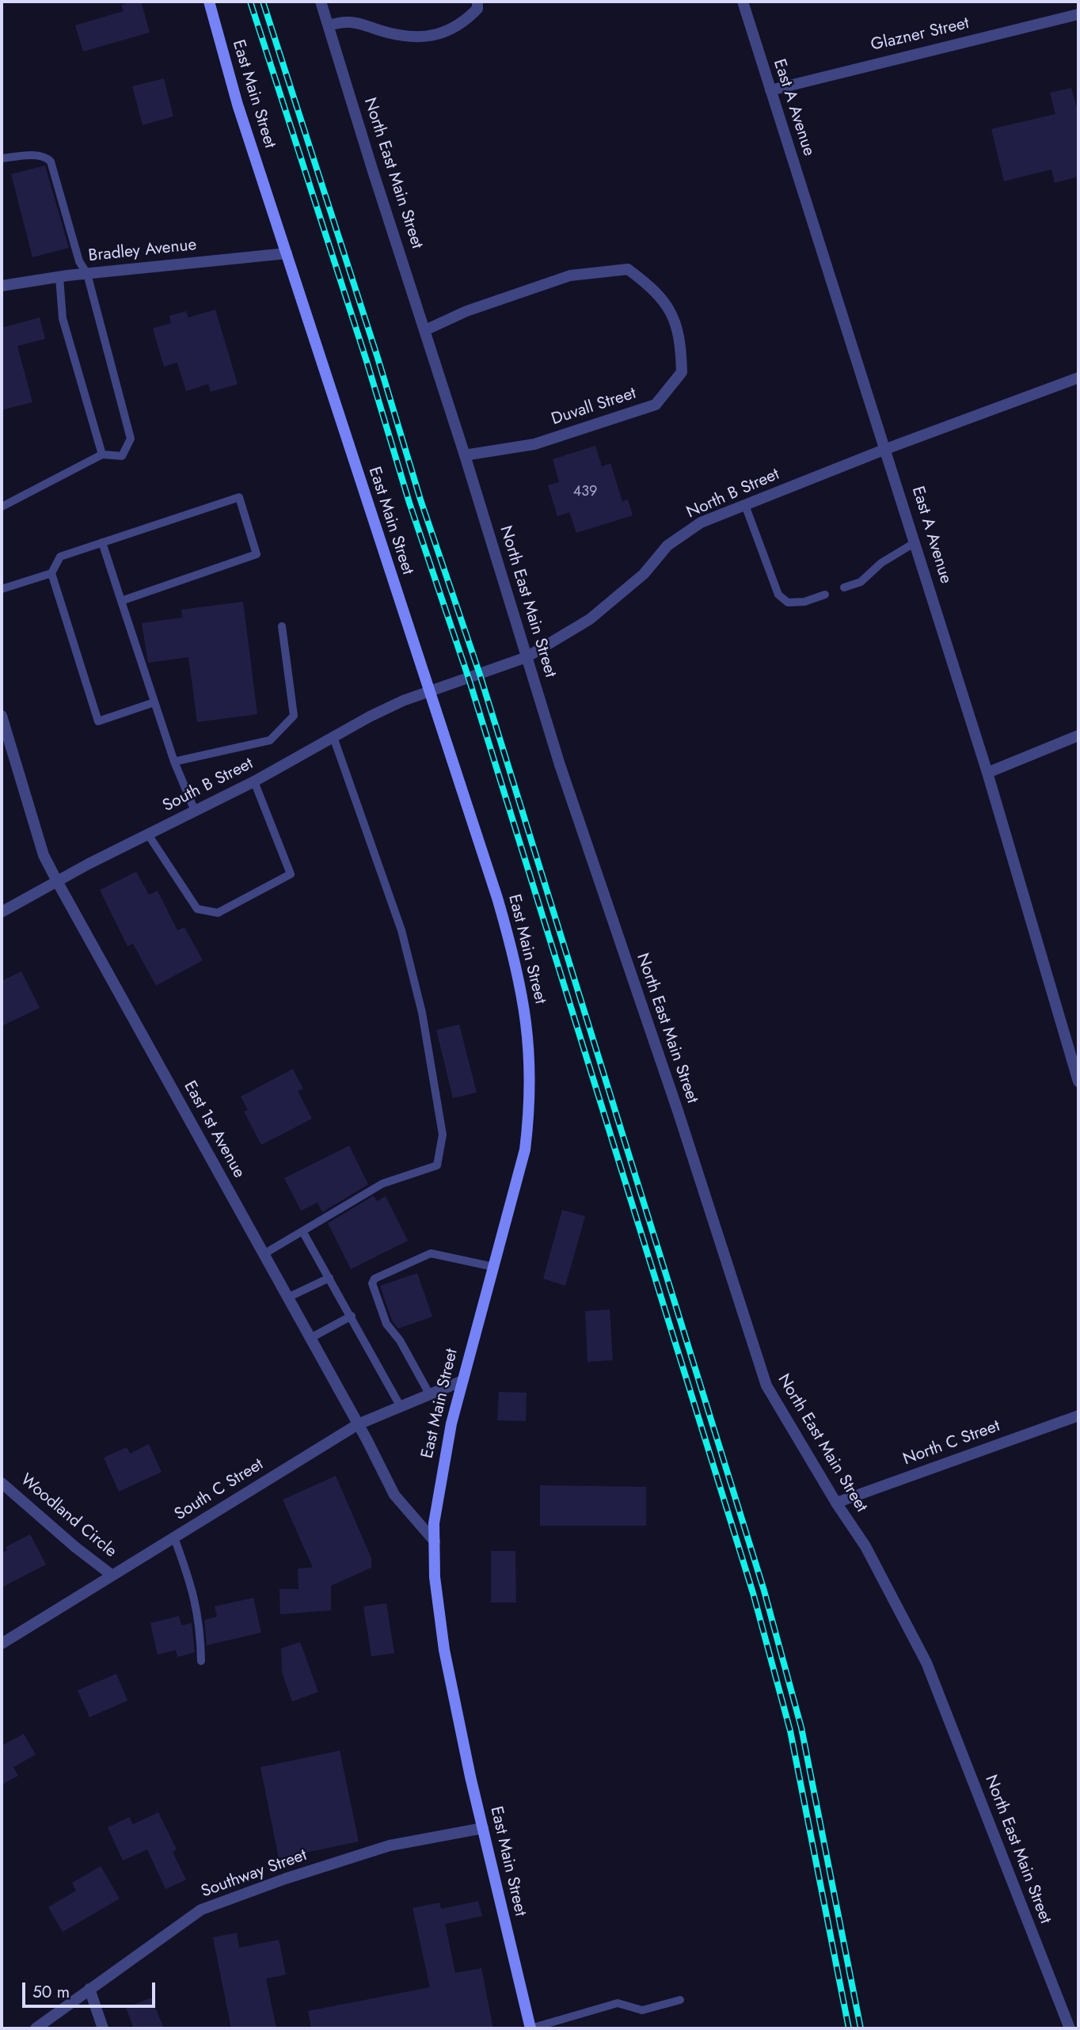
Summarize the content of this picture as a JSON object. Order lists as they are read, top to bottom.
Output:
{
  "streets": {
    "main road": ["East Main Street"],
    "street": [
      "Glazner Street",
      "East A Avenue",
      "North East Main Street",
      "Bradley Avenue",
      "Duvall Street",
      "North B Street",
      "South B Street",
      "East 1st Avenue",
      "North C Street",
      "South C Street",
      "Woodland Circle",
      "Southway Street"
    ]
  },
  "crossings": [
    ["Glazner Street", "East A Avenue"],
    ["East Main Street", "Bradley Avenue"],
    ["East Main Street", "North B Street"],
    ["East Main Street", "South B Street"],
    ["East Main Street", "East 1st Avenue"],
    ["East Main Street", "South C Street"],
    ["East Main Street", "Southway Street"],
    ["East A Avenue", "North B Street"],
    ["North East Main Street", "Duvall Street"],
    ["North East Main Street", "North B Street"],
    ["North East Main Street", "North C Street"],
    ["North B Street", "South B Street"],
    ["South B Street", "East 1st Avenue"],
    ["East 1st Avenue", "South C Street"],
    ["South C Street", "Woodland Circle"]
  ],
  "house_numbers": ["439"],
  "scale_bar": "50 m"
}
